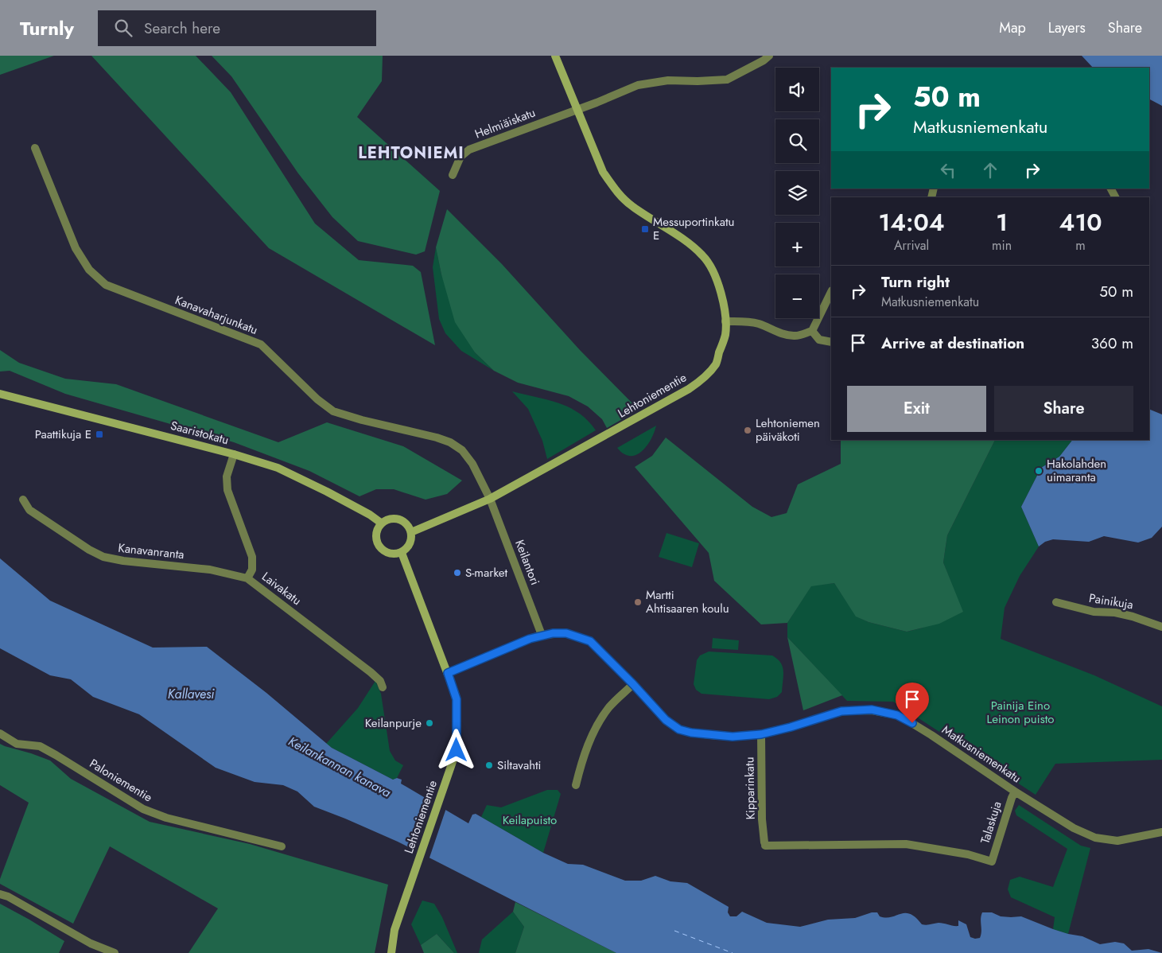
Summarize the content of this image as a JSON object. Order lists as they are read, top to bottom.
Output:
{
  "streets": {
    "main road": ["Lehtoniementie", "Saaristokatu"],
    "street": [
      "Helmiäiskatu",
      "Kanavaharjunkatu",
      "Kanavanranta",
      "Keilantori",
      "Laivakatu",
      "Painikuja",
      "Matkusniemenkatu",
      "Paloniementie",
      "Kipparinkatu",
      "Talaskuja"
    ]
  },
  "crossings": [
    ["Helmiäiskatu", "Lehtoniementie"],
    ["Kanavaharjunkatu", "Lehtoniementie"],
    ["Kanavaharjunkatu", "Keilantori"],
    ["Lehtoniementie", "Saaristokatu"],
    ["Lehtoniementie", "Keilantori"],
    ["Lehtoniementie", "Matkusniemenkatu"],
    ["Saaristokatu", "Laivakatu"],
    ["Kanavanranta", "Laivakatu"],
    ["Keilantori", "Matkusniemenkatu"],
    ["Matkusniemenkatu", "Kipparinkatu"],
    ["Matkusniemenkatu", "Talaskuja"],
    ["Kipparinkatu", "Talaskuja"]
  ],
  "districts": ["LEHTONIEMI"],
  "water": ["Kallavesi", "Keilankannan kanava"],
  "parks": ["Painija Eino Leinon puisto", "Keilapuisto"],
  "places": {
    "transit": ["Messuportinkatu E", "Paattikuja E"],
    "other": [
      "Lehtoniemen päiväkoti",
      "Hakolahden uimaranta",
      "S-market",
      "Martti Ahtisaaren koulu",
      "Keilanpurje",
      "Siltavahti"
    ]
  },
  "page": {
    "header": "Turnly",
    "search": "Search here",
    "nav": ["Map", "Layers", "Share"],
    "map_buttons": ["+", "−"],
    "turn": ["50 m", "Matkusniemenkatu"],
    "eta": [
      "14:04",
      "Arrival",
      "1",
      "min",
      "410",
      "m"
    ],
    "list": [
      {
        "name": "Turn right",
        "note": "Matkusniemenkatu",
        "value": "50 m"
      },
      {
        "name": "Arrive at destination",
        "value": "360 m"
      }
    ],
    "buttons": ["Exit", "Share"]
  }
}
